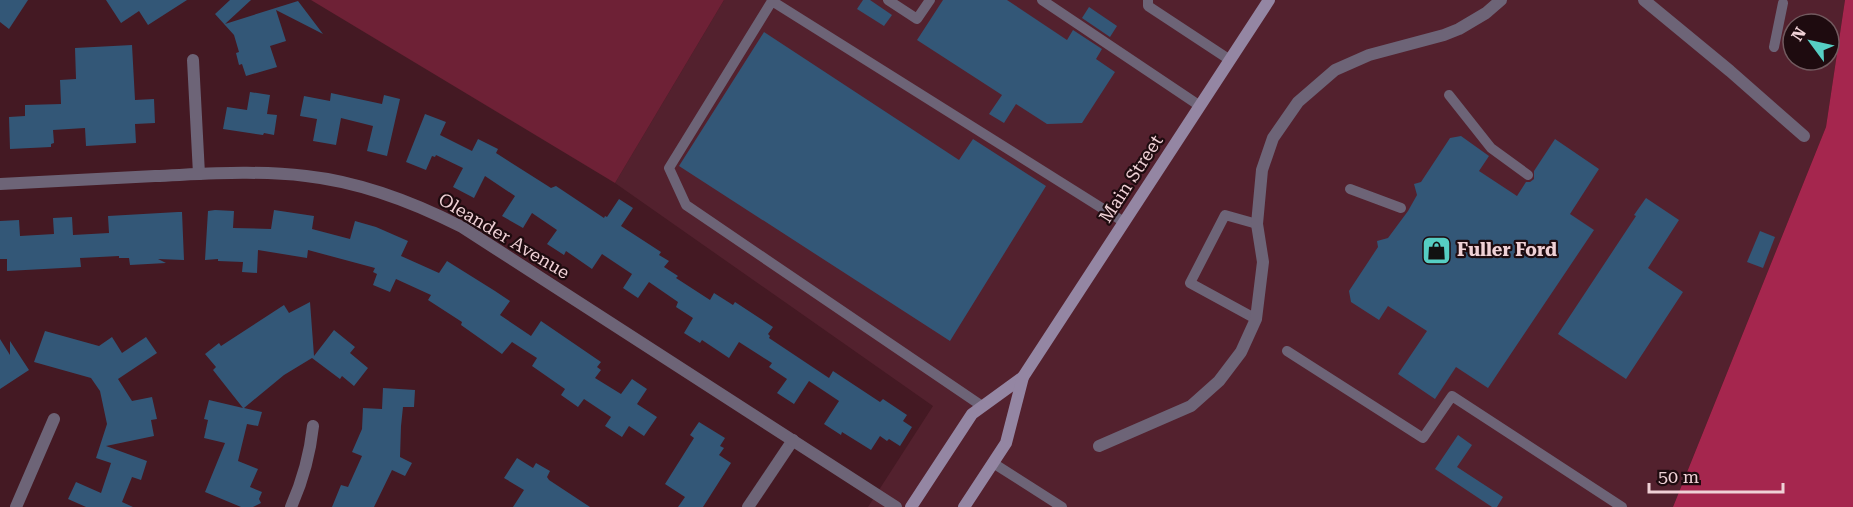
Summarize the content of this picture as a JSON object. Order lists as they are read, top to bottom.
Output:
{
  "streets": {
    "main road": ["Main Street"],
    "street": ["Oleander Avenue"]
  },
  "places": {
    "shop": ["Fuller Ford"]
  },
  "scale_bar": "50 m",
  "north": "top left"
}
